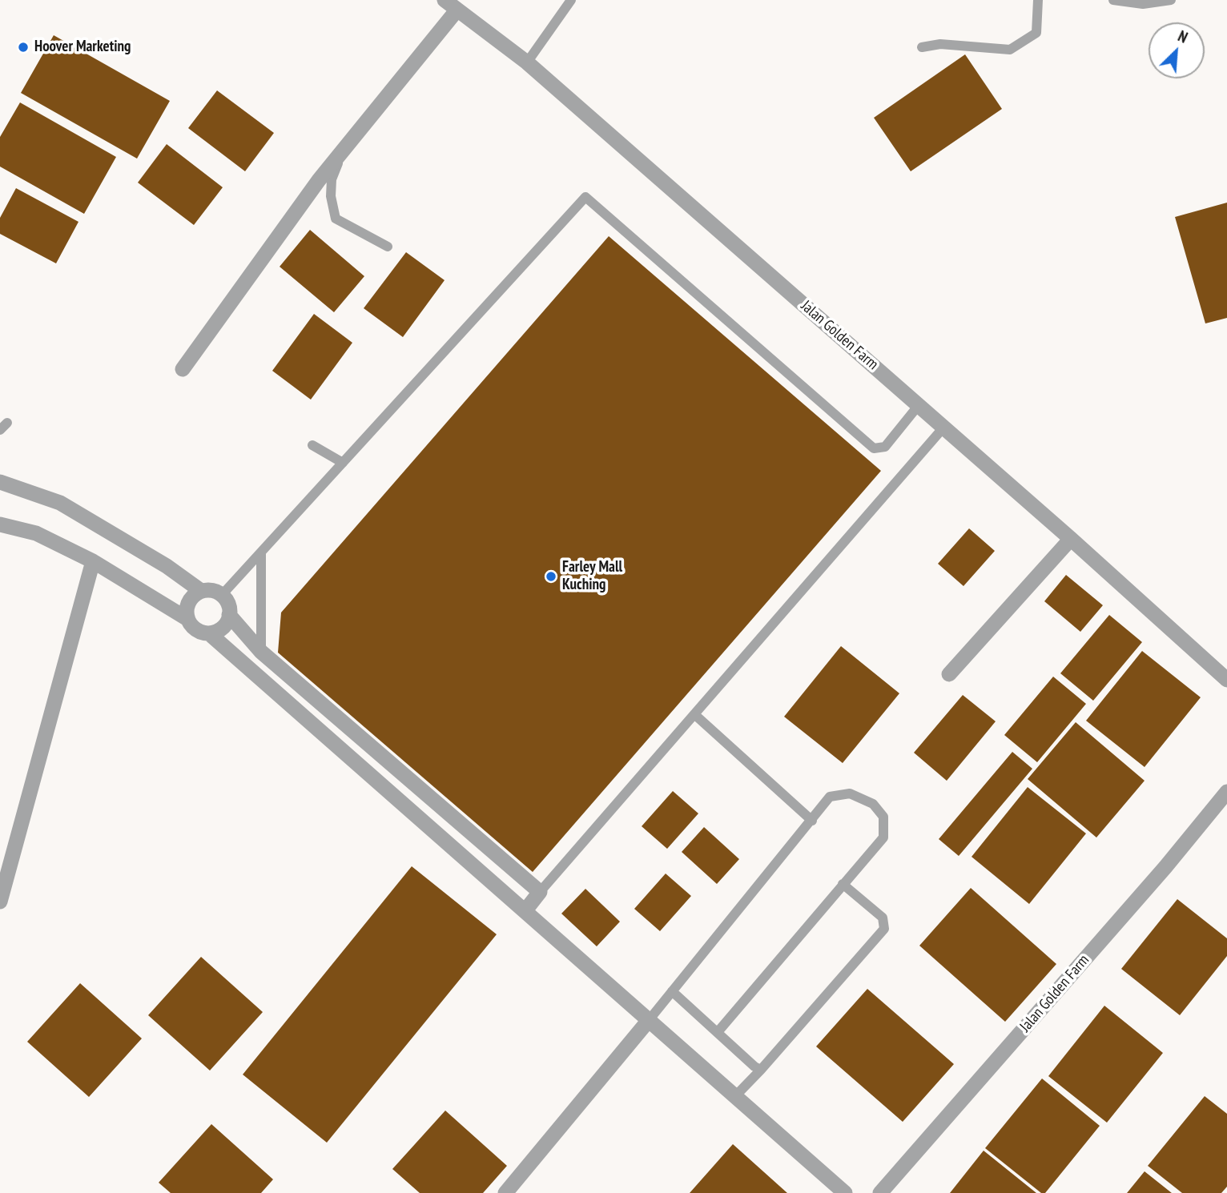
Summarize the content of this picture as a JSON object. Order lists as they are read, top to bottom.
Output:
{
  "streets": {
    "street": ["Jalan Golden Farm"]
  },
  "places": ["Hoover Marketing", "Farley Mall Kuching"],
  "north": "top right"
}
